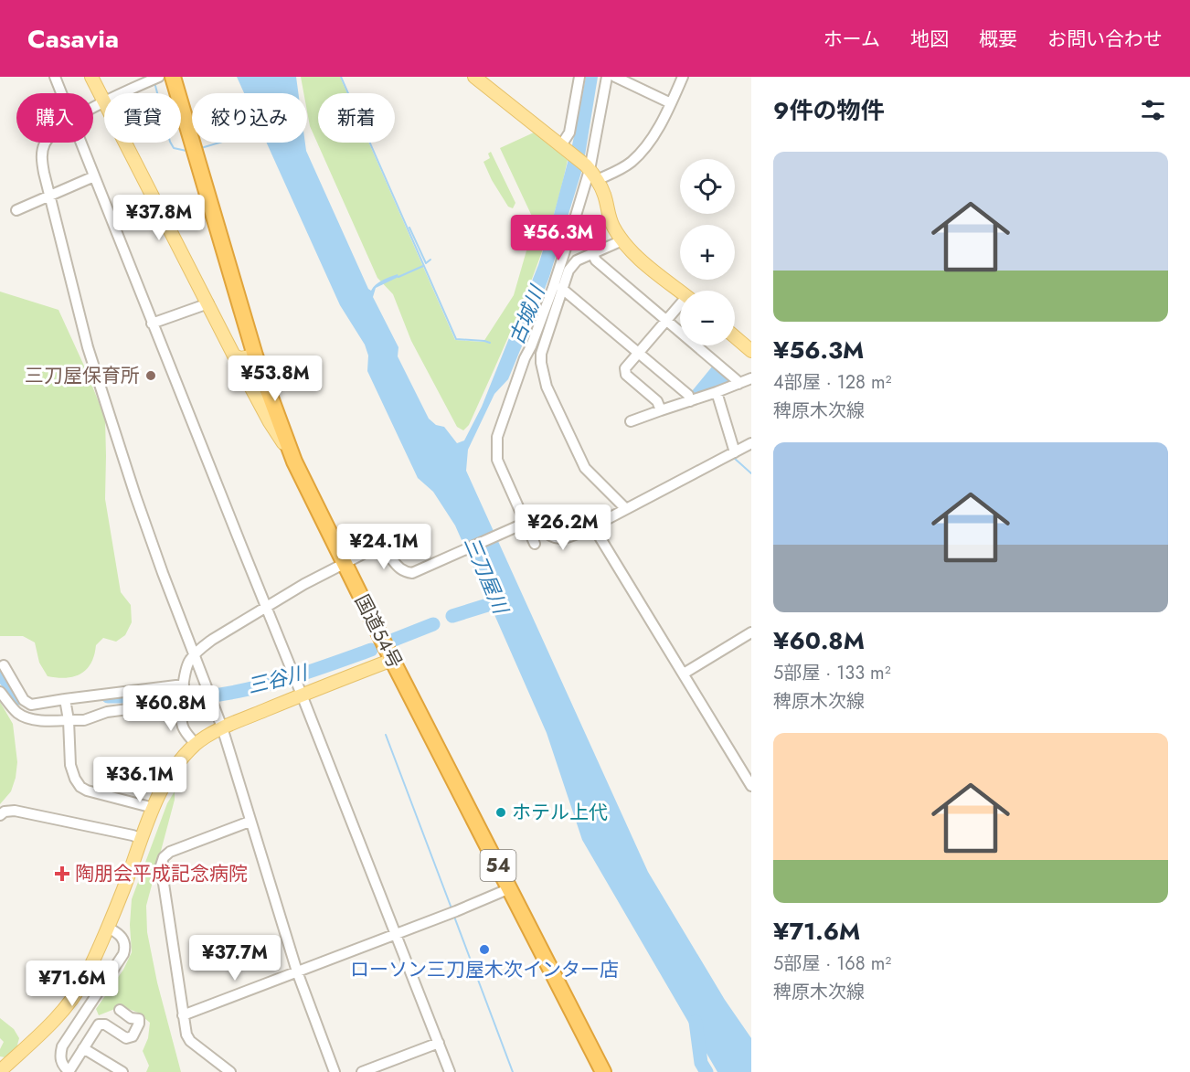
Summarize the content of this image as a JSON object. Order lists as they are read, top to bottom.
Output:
{
  "streets": {
    "highway": ["国道54号", "54"]
  },
  "water": ["古城川", "三刀屋川", "三谷川"],
  "places": {
    "other": ["三刀屋保育所", "ホテル上代", "ローソン三刀屋木次インター店"],
    "health": ["陶朋会平成記念病院"]
  },
  "page": {
    "header": "Casavia",
    "nav": [
      "ホーム",
      "地図",
      "概要",
      "お問い合わせ"
    ],
    "heading": "9件の物件",
    "chip": [
      "購入",
      "賃貸",
      "絞り込み",
      "新着"
    ],
    "list": [
      {
        "name": "¥56.3M",
        "note": "4部屋 · 128 m² · 稗原木次線"
      },
      {
        "name": "¥60.8M",
        "note": "5部屋 · 133 m² · 稗原木次線"
      },
      {
        "name": "¥71.6M",
        "note": "5部屋 · 168 m² · 稗原木次線"
      }
    ],
    "map_buttons": ["+", "−"],
    "price": [
      "¥37.8M",
      "¥56.3M",
      "¥53.8M",
      "¥26.2M",
      "¥24.1M",
      "¥60.8M",
      "¥36.1M",
      "¥37.7M",
      "¥71.6M"
    ]
  }
}
